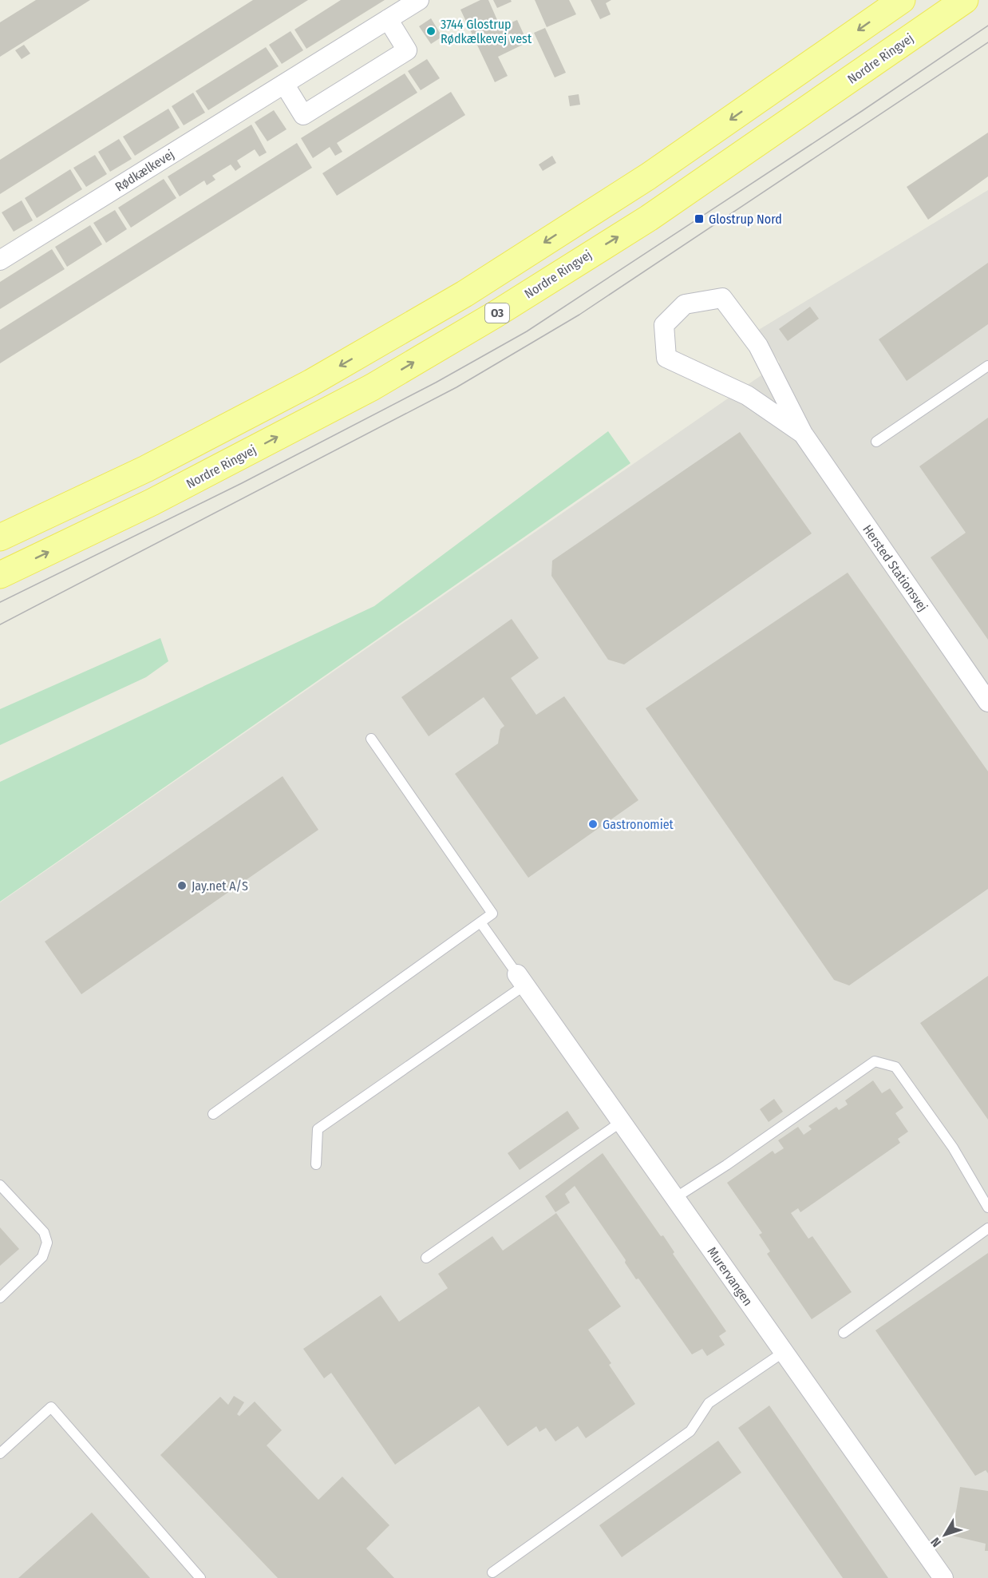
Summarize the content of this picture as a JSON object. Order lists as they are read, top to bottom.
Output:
{
  "streets": {
    "main road": ["Nordre Ringvej", "O3"],
    "street": ["Rødkælkevej", "Hersted Stationsvej", "Murervangen"]
  },
  "places": {
    "other": ["3744 Glostrup Rødkælkevej vest", "Gastronomiet", "Jay.net A/S"],
    "transit": ["Glostrup Nord"]
  },
  "north": "bottom left"
}
